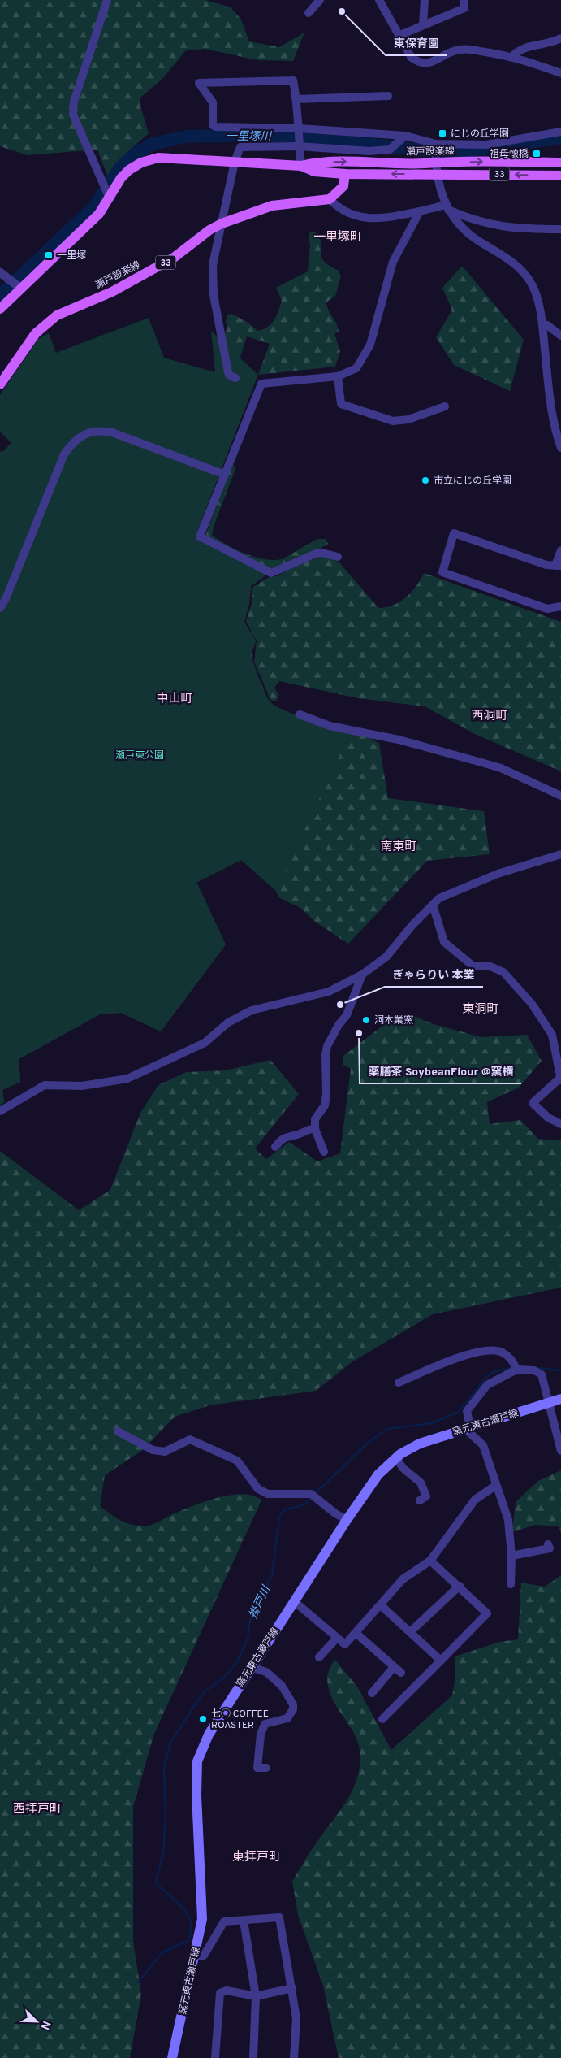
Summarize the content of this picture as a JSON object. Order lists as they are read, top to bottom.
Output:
{
  "streets": {
    "main road": ["瀬戸設楽線", "33", "窯元東古瀬戸線"]
  },
  "districts": [
    "一里塚町",
    "中山町",
    "西洞町",
    "南東町",
    "東洞町",
    "西拝戸町",
    "東拝戸町"
  ],
  "water": ["一里塚川", "掛戸川"],
  "parks": ["瀬戸東公園"],
  "places": {
    "other": [
      "東保育園",
      "市立にじの丘学園",
      "ぎゃらりい 本業",
      "洞本業窯",
      "薬膳茶 SoybeanFlour @窯横",
      "七◯ COFFEE ROASTER"
    ],
    "transit": ["にじの丘学園", "祖母懐橋", "一里塚"]
  },
  "north": "bottom right"
}
